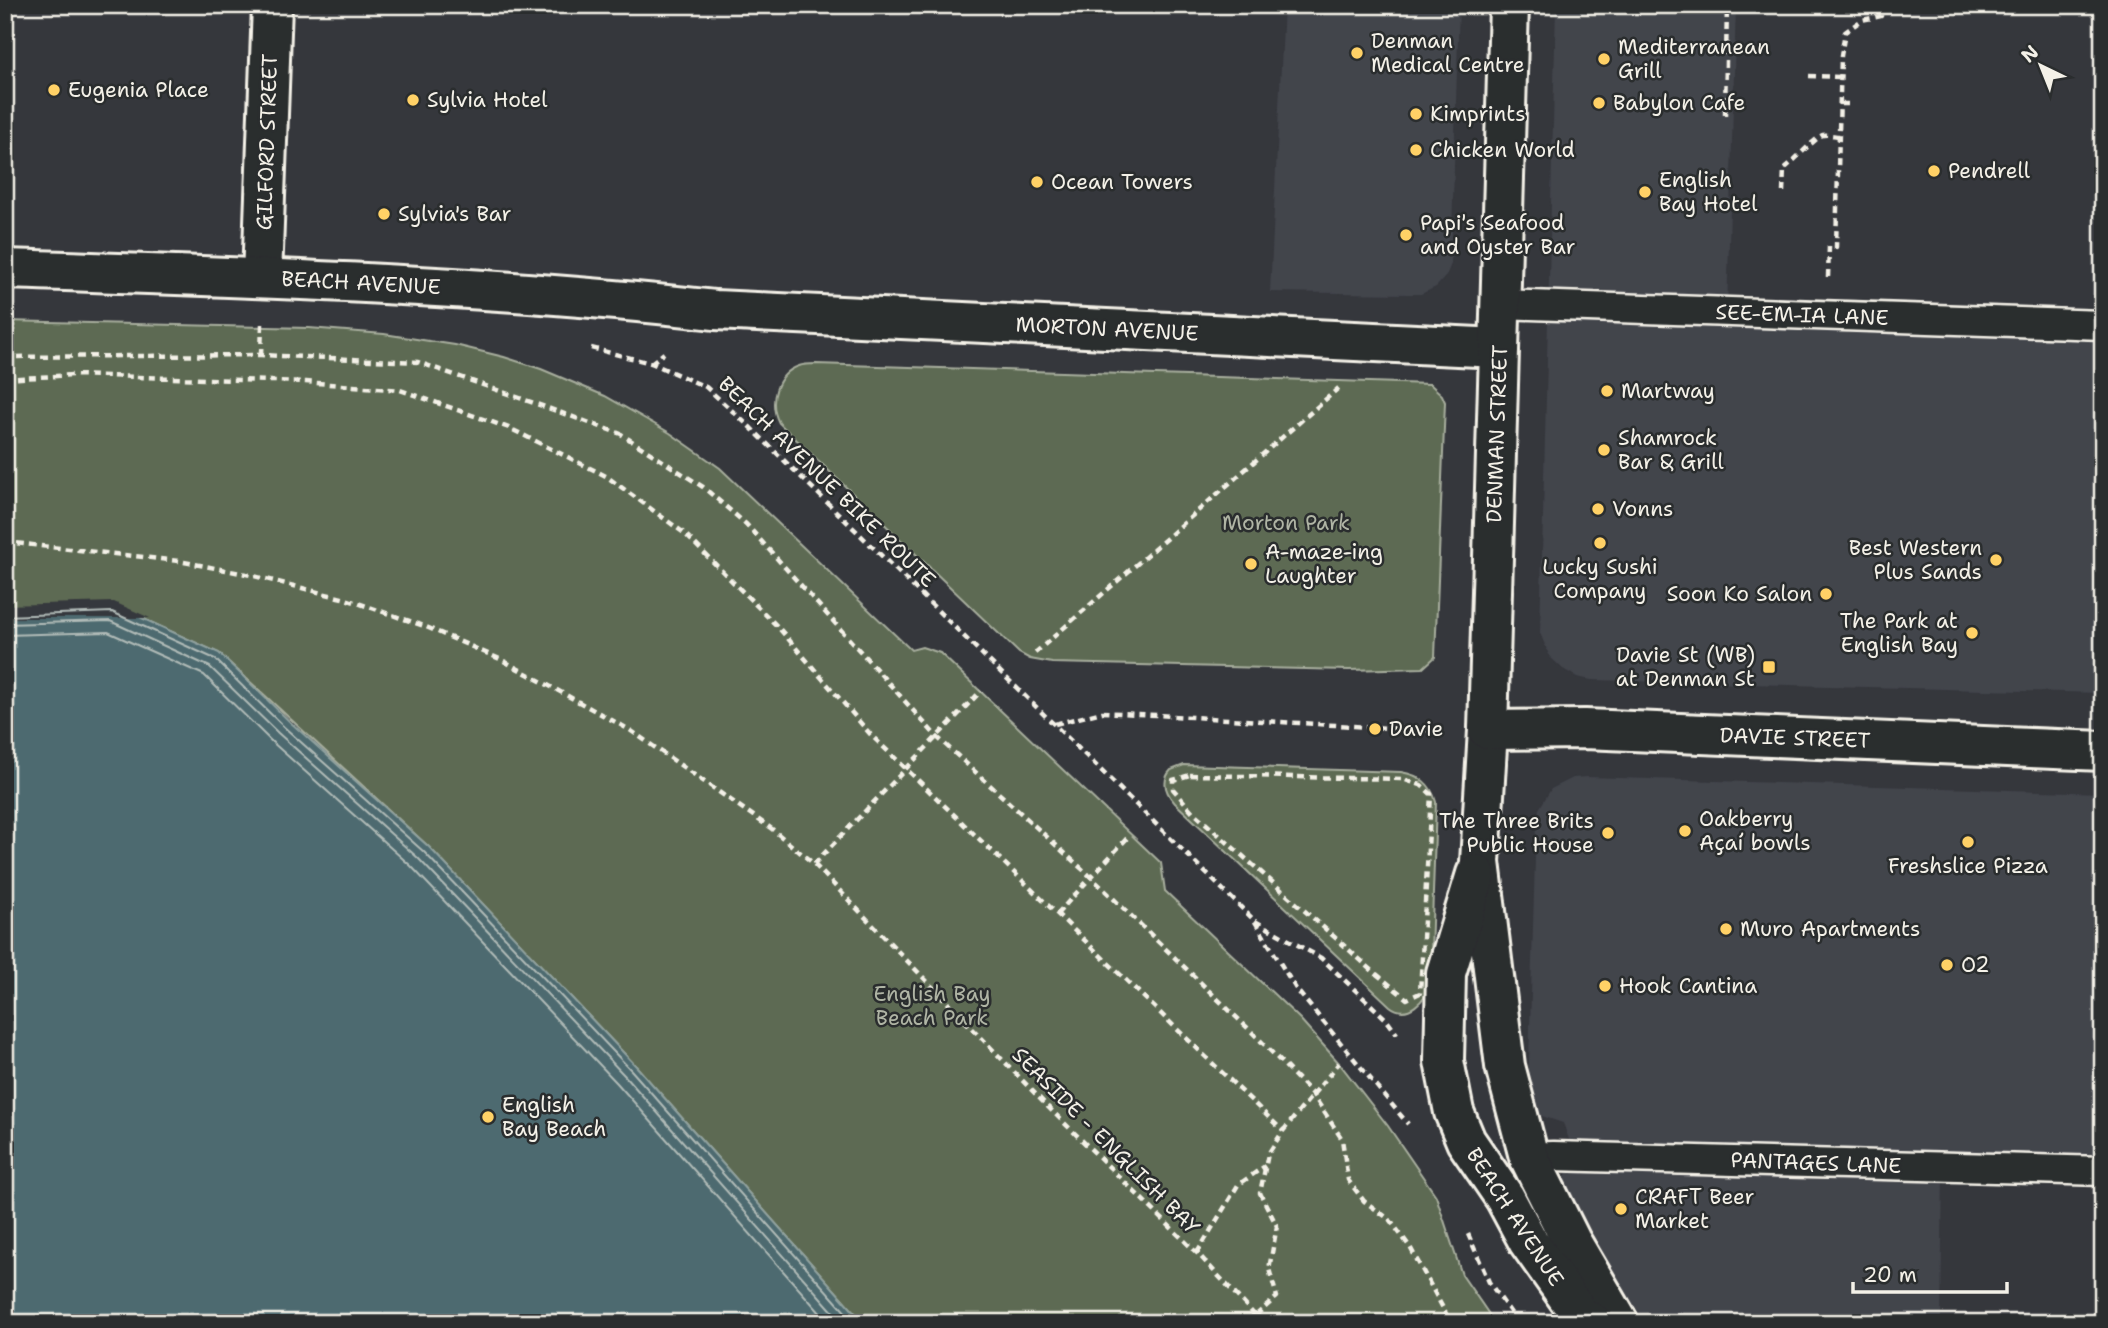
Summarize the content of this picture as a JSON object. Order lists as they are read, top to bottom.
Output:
{
  "streets": {
    "street": [
      "GILFORD STREET",
      "BEACH AVENUE",
      "MORTON AVENUE",
      "DENMAN STREET",
      "DAVIE STREET"
    ],
    "lane": ["SEE-EM-IA LANE", "PANTAGES LANE"],
    "path": ["BEACH AVENUE BIKE ROUTE", "SEASIDE - ENGLISH BAY"]
  },
  "crossings": [
    ["GILFORD STREET", "BEACH AVENUE"],
    ["BEACH AVENUE", "MORTON AVENUE"],
    ["BEACH AVENUE", "DENMAN STREET"],
    ["BEACH AVENUE", "PANTAGES LANE"],
    ["SEE-EM-IA LANE", "DENMAN STREET"],
    ["MORTON AVENUE", "DENMAN STREET"],
    ["DENMAN STREET", "DAVIE STREET"],
    ["DENMAN STREET", "PANTAGES LANE"]
  ],
  "parks": ["Morton Park", "English Bay Beach Park"],
  "places": {
    "other": [
      "Denman Medical Centre",
      "Mediterranean Grill",
      "Eugenia Place",
      "Sylvia Hotel",
      "Babylon Cafe",
      "Kimprints",
      "Chicken World",
      "Pendrell",
      "Ocean Towers",
      "English Bay Hotel",
      "Sylvia's Bar",
      "Papi's Seafood and Oyster Bar",
      "Martway",
      "Shamrock Bar & Grill",
      "Vonns",
      "Lucky Sushi Company",
      "Best Western Plus Sands",
      "A-maze-ing Laughter",
      "Soon Ko Salon",
      "The Park at English Bay",
      "Davie",
      "Oakberry Açaí bowls",
      "The Three Brits Public House",
      "Freshslice Pizza",
      "Muro Apartments",
      "O2",
      "Hook Cantina",
      "English Bay Beach",
      "CRAFT Beer Market"
    ],
    "transit": ["Davie St (WB) at Denman St"]
  },
  "scale_bar": "20 m",
  "north": "top left"
}
